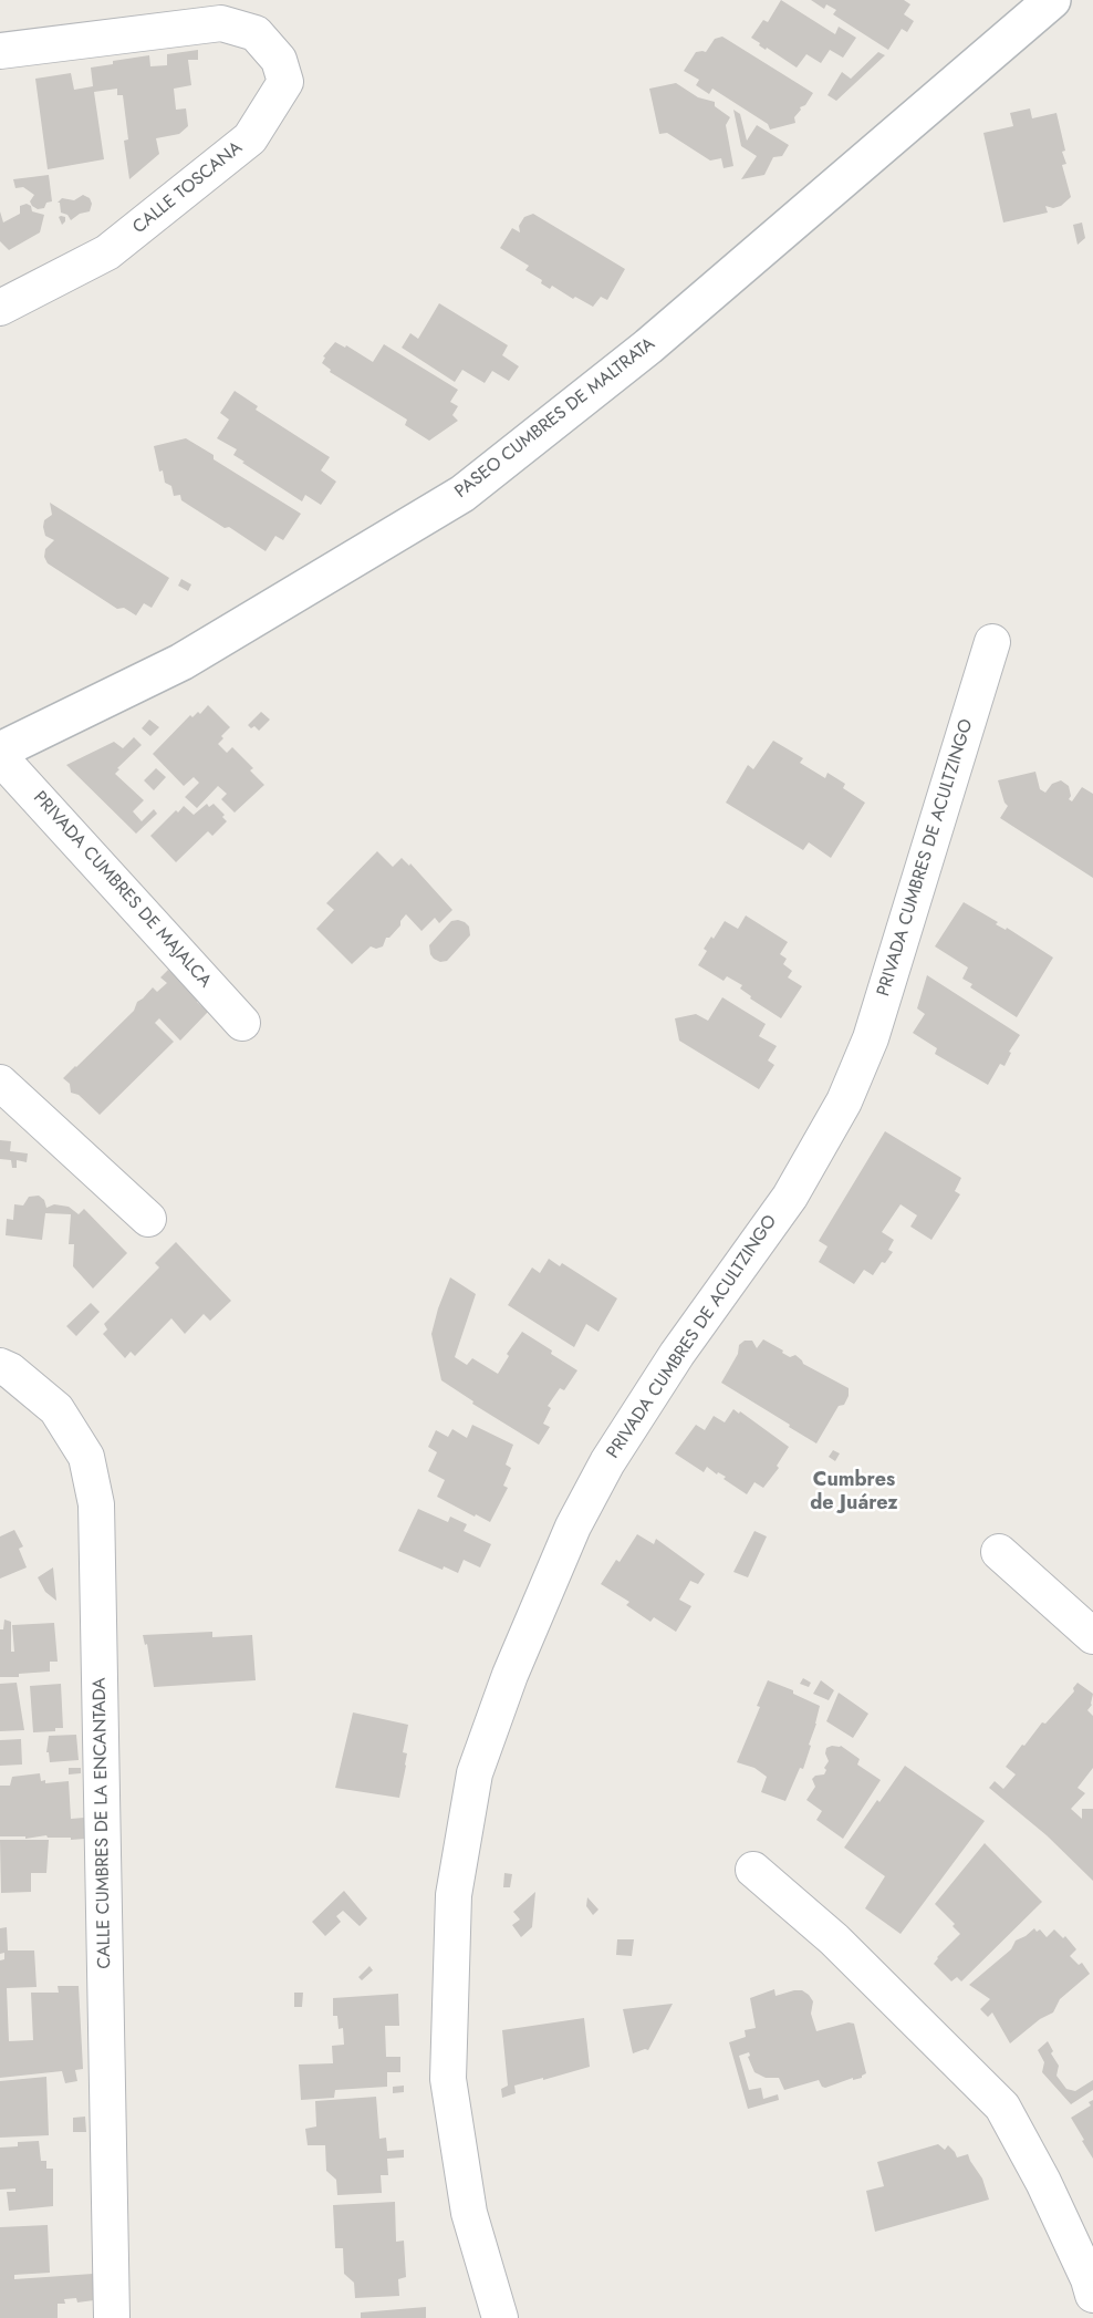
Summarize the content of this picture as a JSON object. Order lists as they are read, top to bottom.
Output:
{
  "streets": {
    "street": [
      "CALLE TOSCANA",
      "PASEO CUMBRES DE MALTRATA",
      "PRIVADA CUMBRES DE ACULTZINGO",
      "PRIVADA CUMBRES DE MAJALCA",
      "CALLE CUMBRES DE LA ENCANTADA"
    ]
  },
  "districts": ["Cumbres de Juárez"]
}
